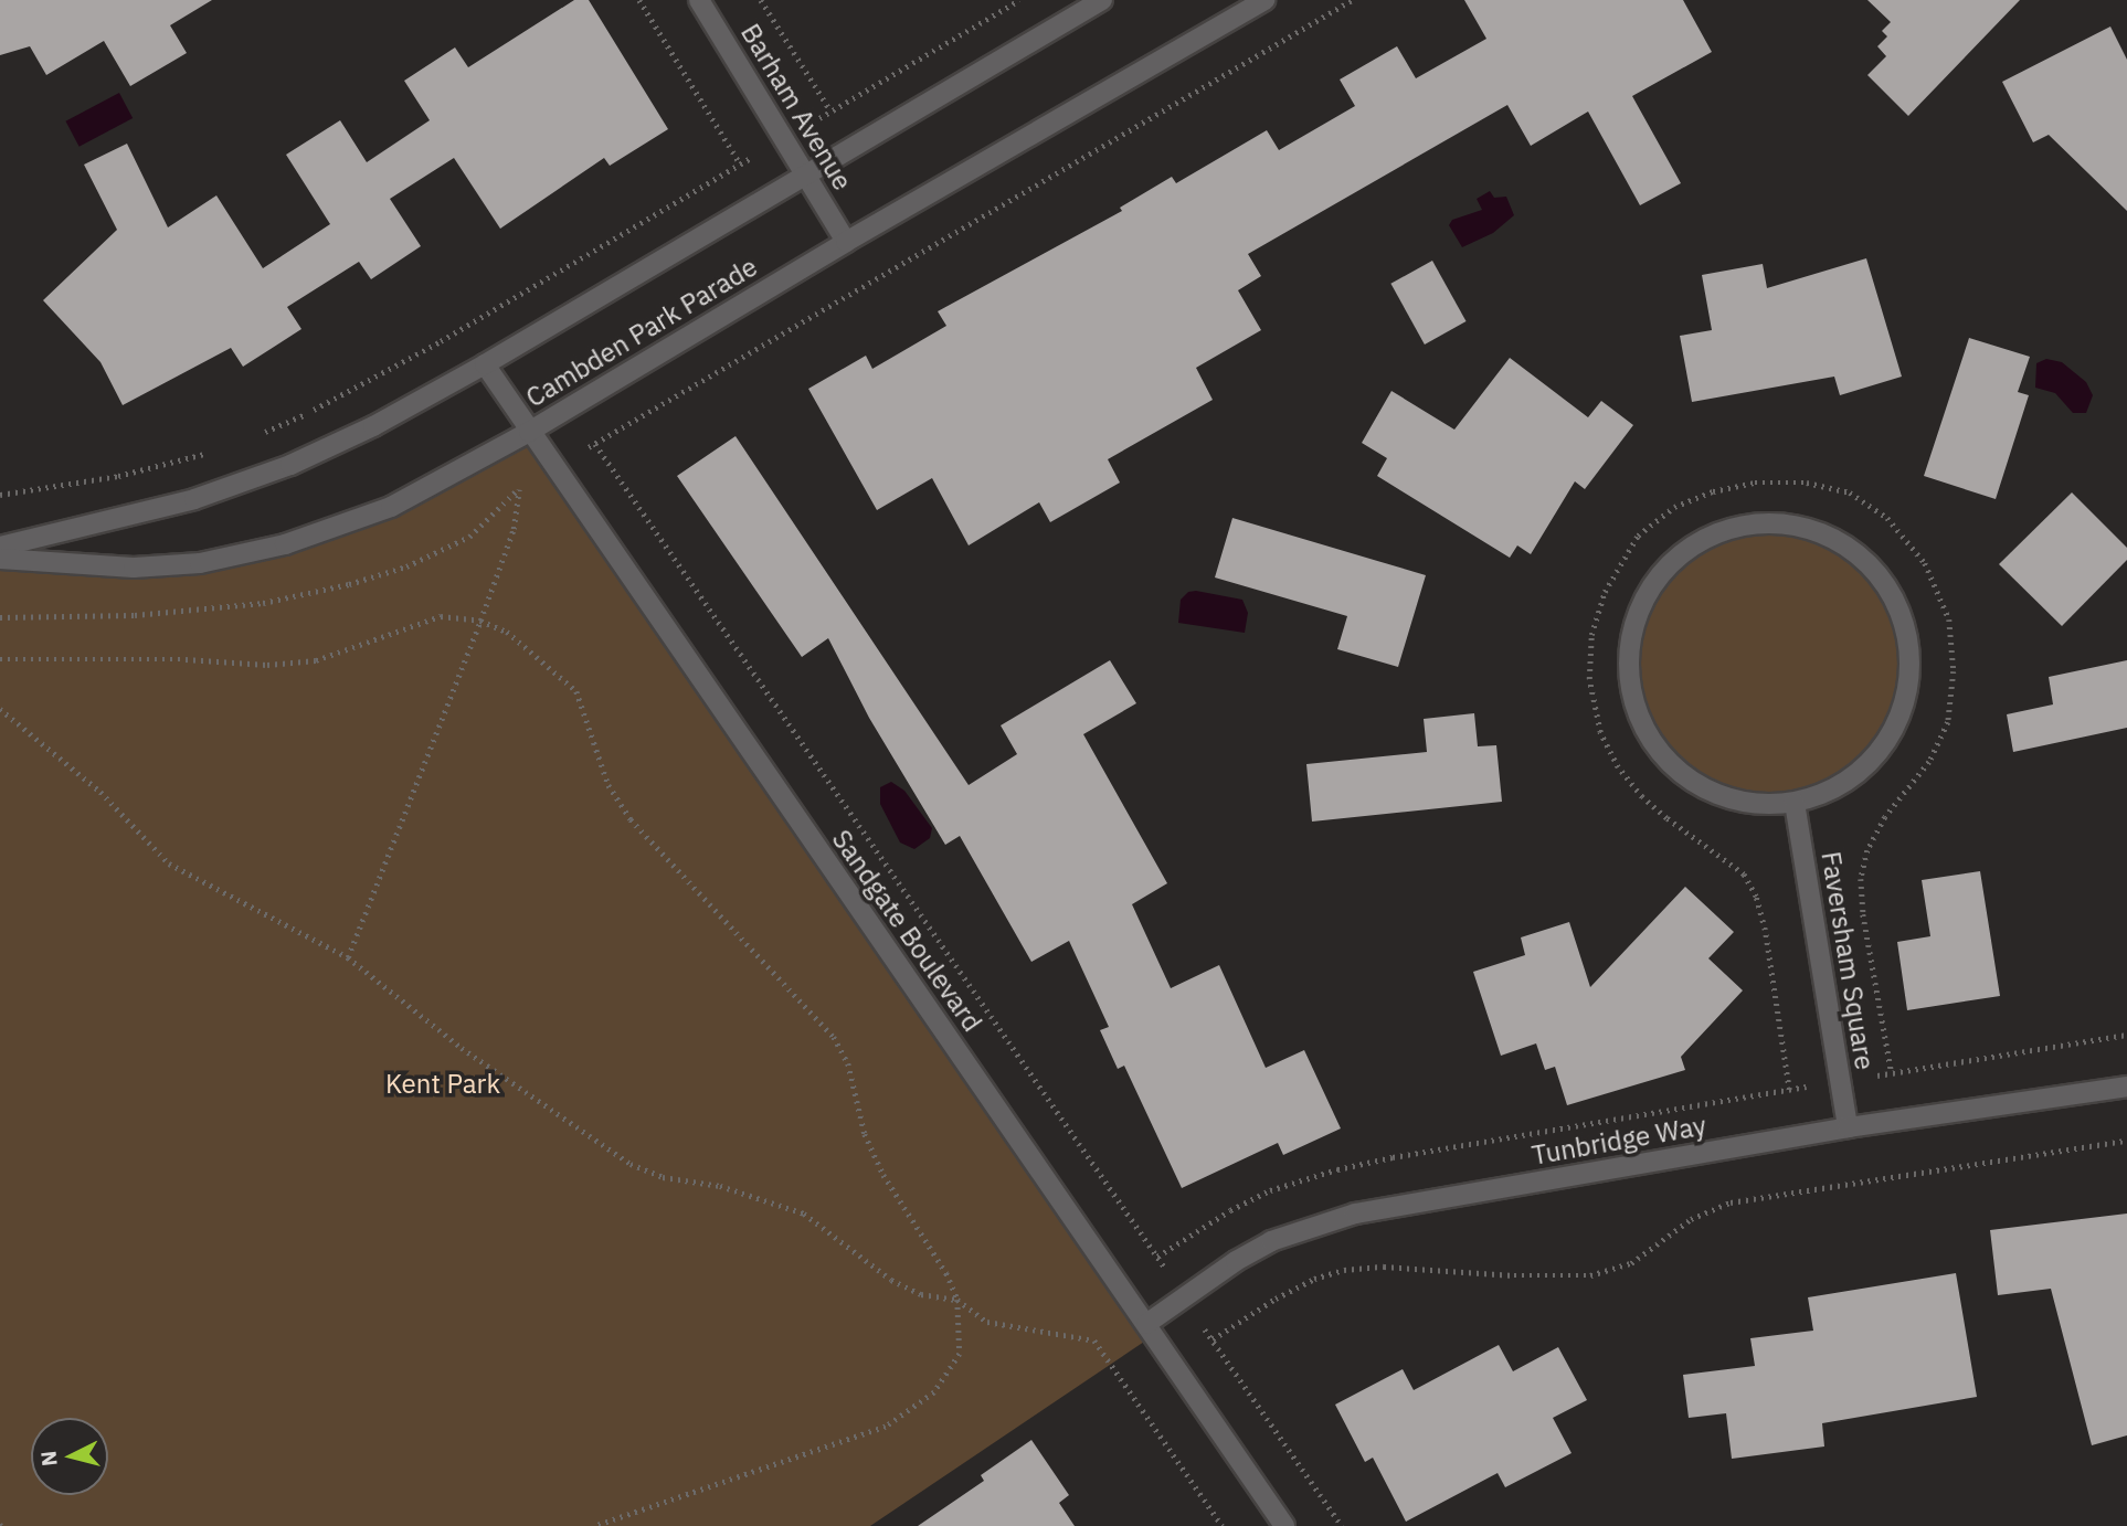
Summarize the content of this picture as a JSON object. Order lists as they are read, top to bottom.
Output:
{
  "streets": {
    "street": [
      "Barham Avenue",
      "Cambden Park Parade",
      "Sandgate Boulevard",
      "Faversham Square",
      "Tunbridge Way"
    ]
  },
  "crossings": [
    ["Barham Avenue", "Cambden Park Parade"],
    ["Cambden Park Parade", "Sandgate Boulevard"],
    ["Sandgate Boulevard", "Tunbridge Way"],
    ["Faversham Square", "Tunbridge Way"]
  ],
  "parks": ["Kent Park"],
  "north": "left"
}
